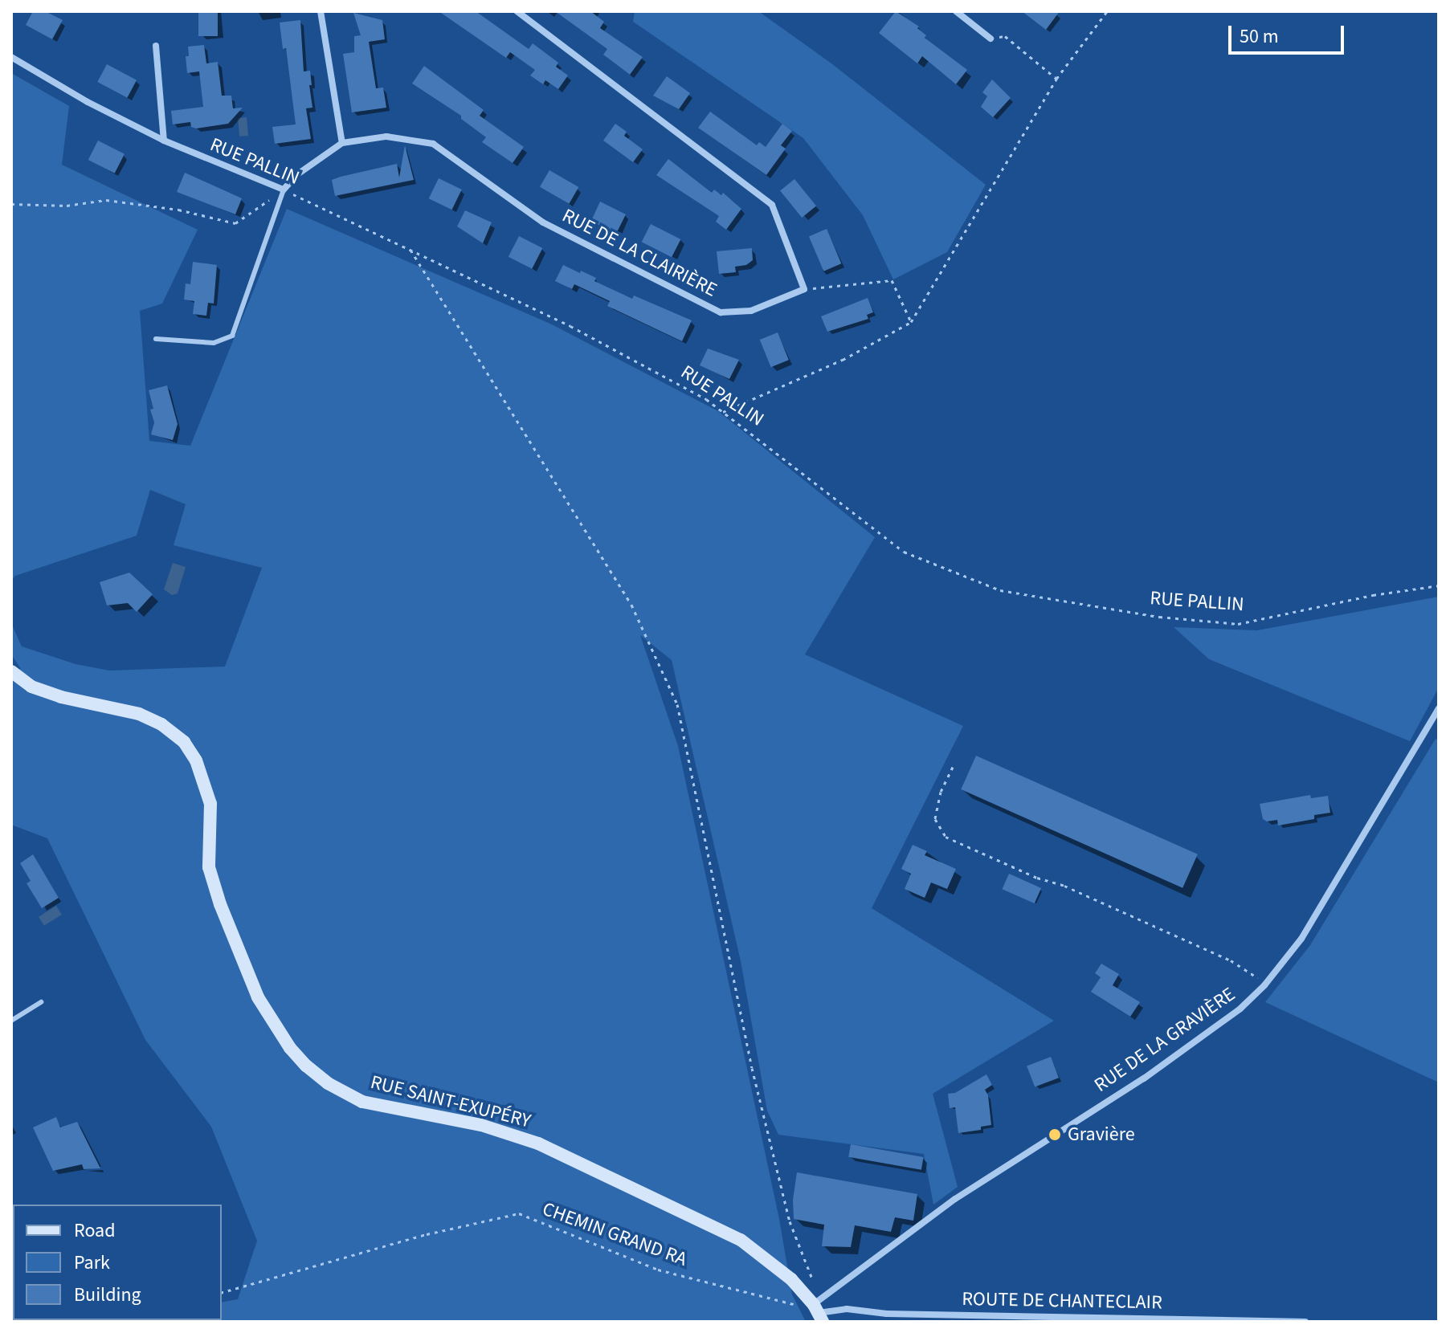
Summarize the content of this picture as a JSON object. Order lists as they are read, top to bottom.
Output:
{
  "streets": {
    "street": [
      "RUE PALLIN",
      "RUE DE LA CLAIRIÈRE",
      "RUE DE LA GRAVIÈRE",
      "RUE SAINT-EXUPÉRY",
      "ROUTE DE CHANTECLAIR"
    ],
    "path": ["CHEMIN GRAND RA"]
  },
  "crossings": [
    ["RUE PALLIN", "RUE DE LA CLAIRIÈRE"],
    ["RUE DE LA GRAVIÈRE", "RUE SAINT-EXUPÉRY"],
    ["RUE DE LA GRAVIÈRE", "CHEMIN GRAND RA"],
    ["RUE DE LA GRAVIÈRE", "ROUTE DE CHANTECLAIR"],
    ["RUE SAINT-EXUPÉRY", "CHEMIN GRAND RA"],
    ["RUE SAINT-EXUPÉRY", "ROUTE DE CHANTECLAIR"],
    ["CHEMIN GRAND RA", "ROUTE DE CHANTECLAIR"]
  ],
  "places": ["Gravière"],
  "legend": ["Road", "Park", "Building"],
  "scale_bar": "50 m"
}
